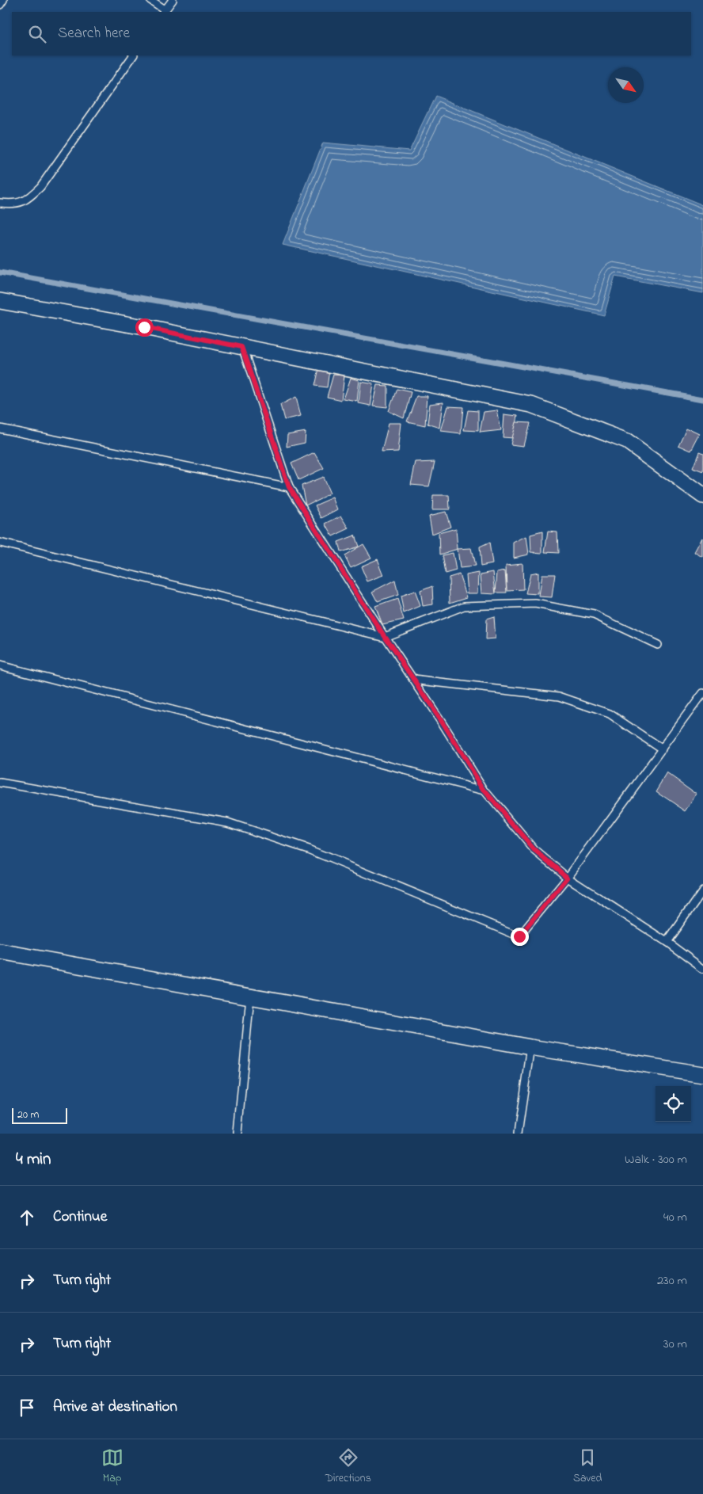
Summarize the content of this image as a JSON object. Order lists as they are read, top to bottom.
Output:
{
  "scale_bar": "20 m",
  "north": "bottom right",
  "page": {
    "search": "Search here",
    "scale": "20 m",
    "heading": ["4 min", "Walk · 300 m"],
    "list": [
      ["Continue", "40 m"],
      ["Turn right", "230 m"],
      ["Turn right", "30 m"],
      "Arrive at destination"
    ],
    "nav": ["Map", "Directions", "Saved"]
  }
}
